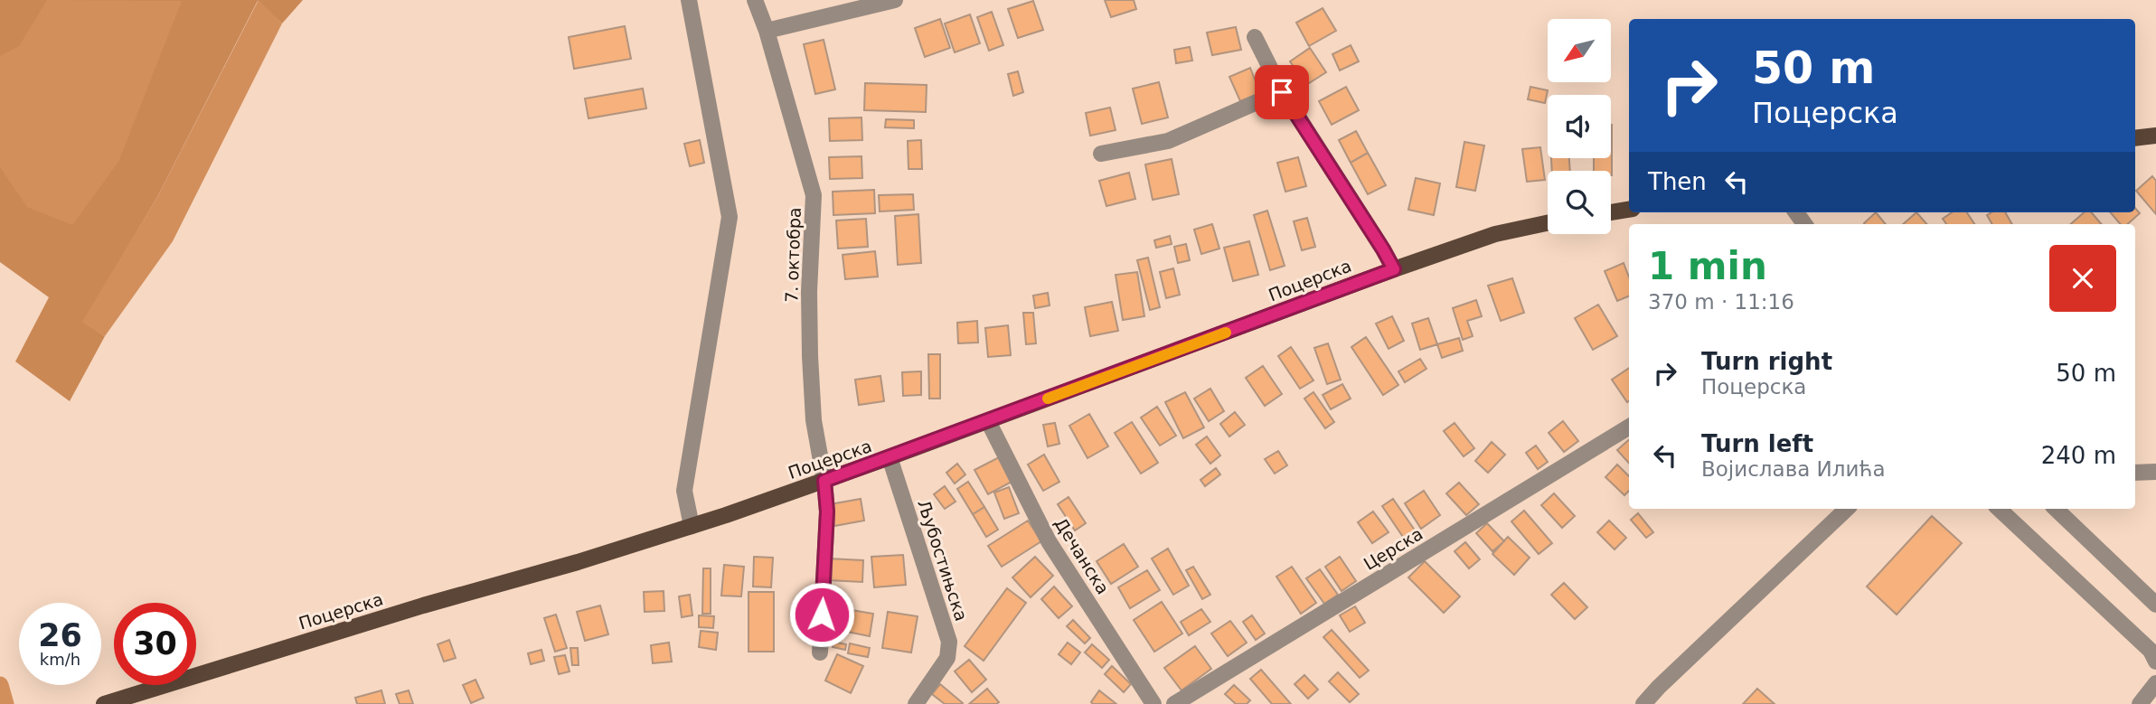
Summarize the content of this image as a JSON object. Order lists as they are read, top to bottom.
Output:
{
  "streets": {
    "main road": ["Поцерска"],
    "street": [
      "7. октобра",
      "Церска",
      "Дечанска",
      "Љубостињска"
    ]
  },
  "crossings": [
    ["7. октобра", "Поцерска"],
    ["Поцерска", "Дечанска"],
    ["Поцерска", "Љубостињска"]
  ],
  "north": "bottom left",
  "page": {
    "turn": ["50 m", "Поцерска"],
    "then": "Then",
    "heading": ["1 min", "370 m · 11:16"],
    "list": [
      {
        "name": "Turn right",
        "note": "Поцерска",
        "value": "50 m"
      },
      {
        "name": "Turn left",
        "note": "Војислава Илића",
        "value": "240 m"
      }
    ],
    "speed": "26 km/h",
    "limit": "30"
  }
}
